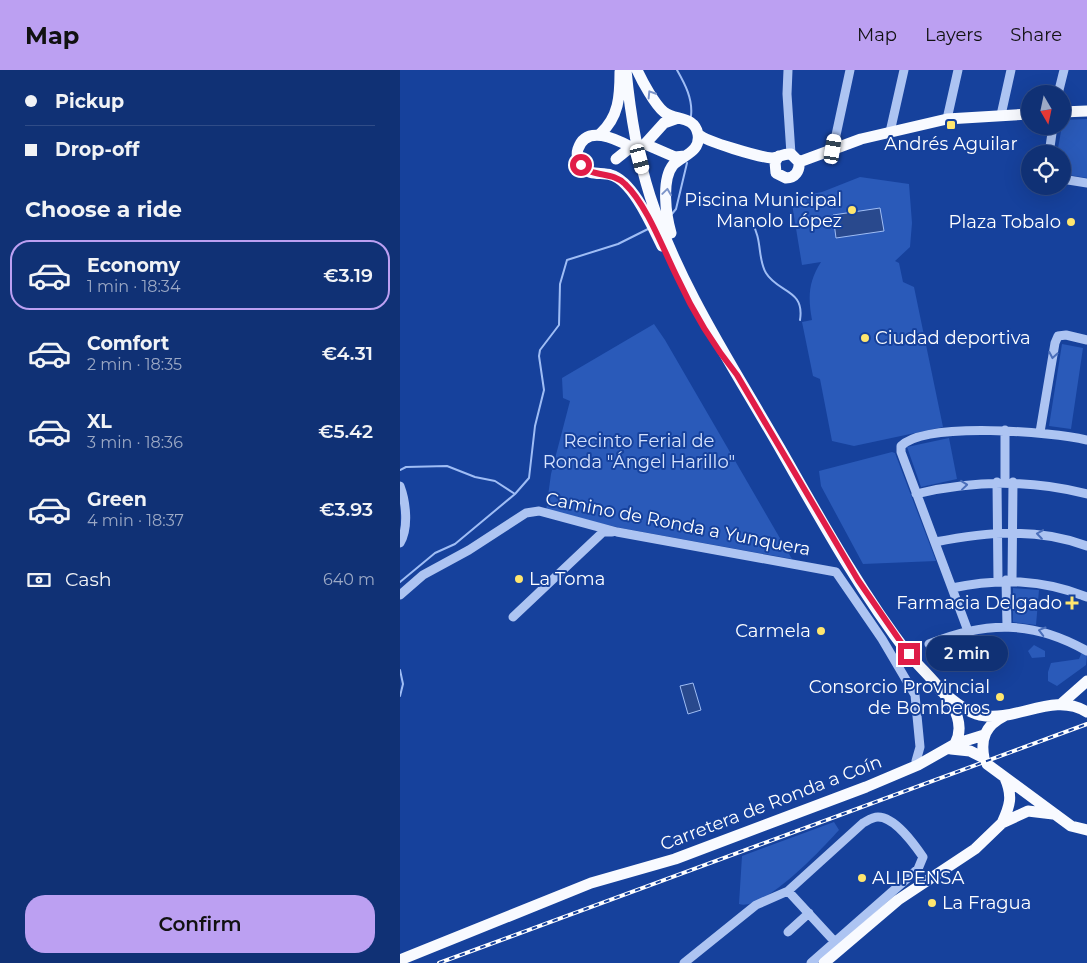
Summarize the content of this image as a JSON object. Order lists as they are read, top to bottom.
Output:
{
  "streets": {
    "main road": ["Carretera de Ronda a Coín"],
    "street": ["Camino de Ronda a Yunquera"]
  },
  "crossings": [
    ["Camino de Ronda a Yunquera", "Carretera de Ronda a Coín"]
  ],
  "parks": ["Recinto Ferial de Ronda \"Ángel Harillo\""],
  "places": {
    "transit": ["Andrés Aguilar"],
    "other": [
      "Piscina Municipal Manolo López",
      "Plaza Tobalo",
      "Ciudad deportiva",
      "La Toma",
      "Carmela",
      "Consorcio Provincial de Bomberos",
      "ALIPENSA",
      "La Fragua"
    ],
    "health": ["Farmacia Delgado"]
  },
  "north": "bottom",
  "page": {
    "header": "Map",
    "nav": ["Map", "Layers", "Share"],
    "banner": ["Pickup", "Drop-off"],
    "heading": "Choose a ride",
    "list": [
      {
        "name": "Economy",
        "note": "1 min · 18:34",
        "value": "€3.19"
      },
      {
        "name": "Comfort",
        "note": "2 min · 18:35",
        "value": "€4.31"
      },
      {
        "name": "XL",
        "note": "3 min · 18:36",
        "value": "€5.42"
      },
      {
        "name": "Green",
        "note": "4 min · 18:37",
        "value": "€3.93"
      }
    ],
    "pay": ["Cash", "640 m"],
    "bubble": "2 min",
    "buttons": "Confirm"
  }
}
